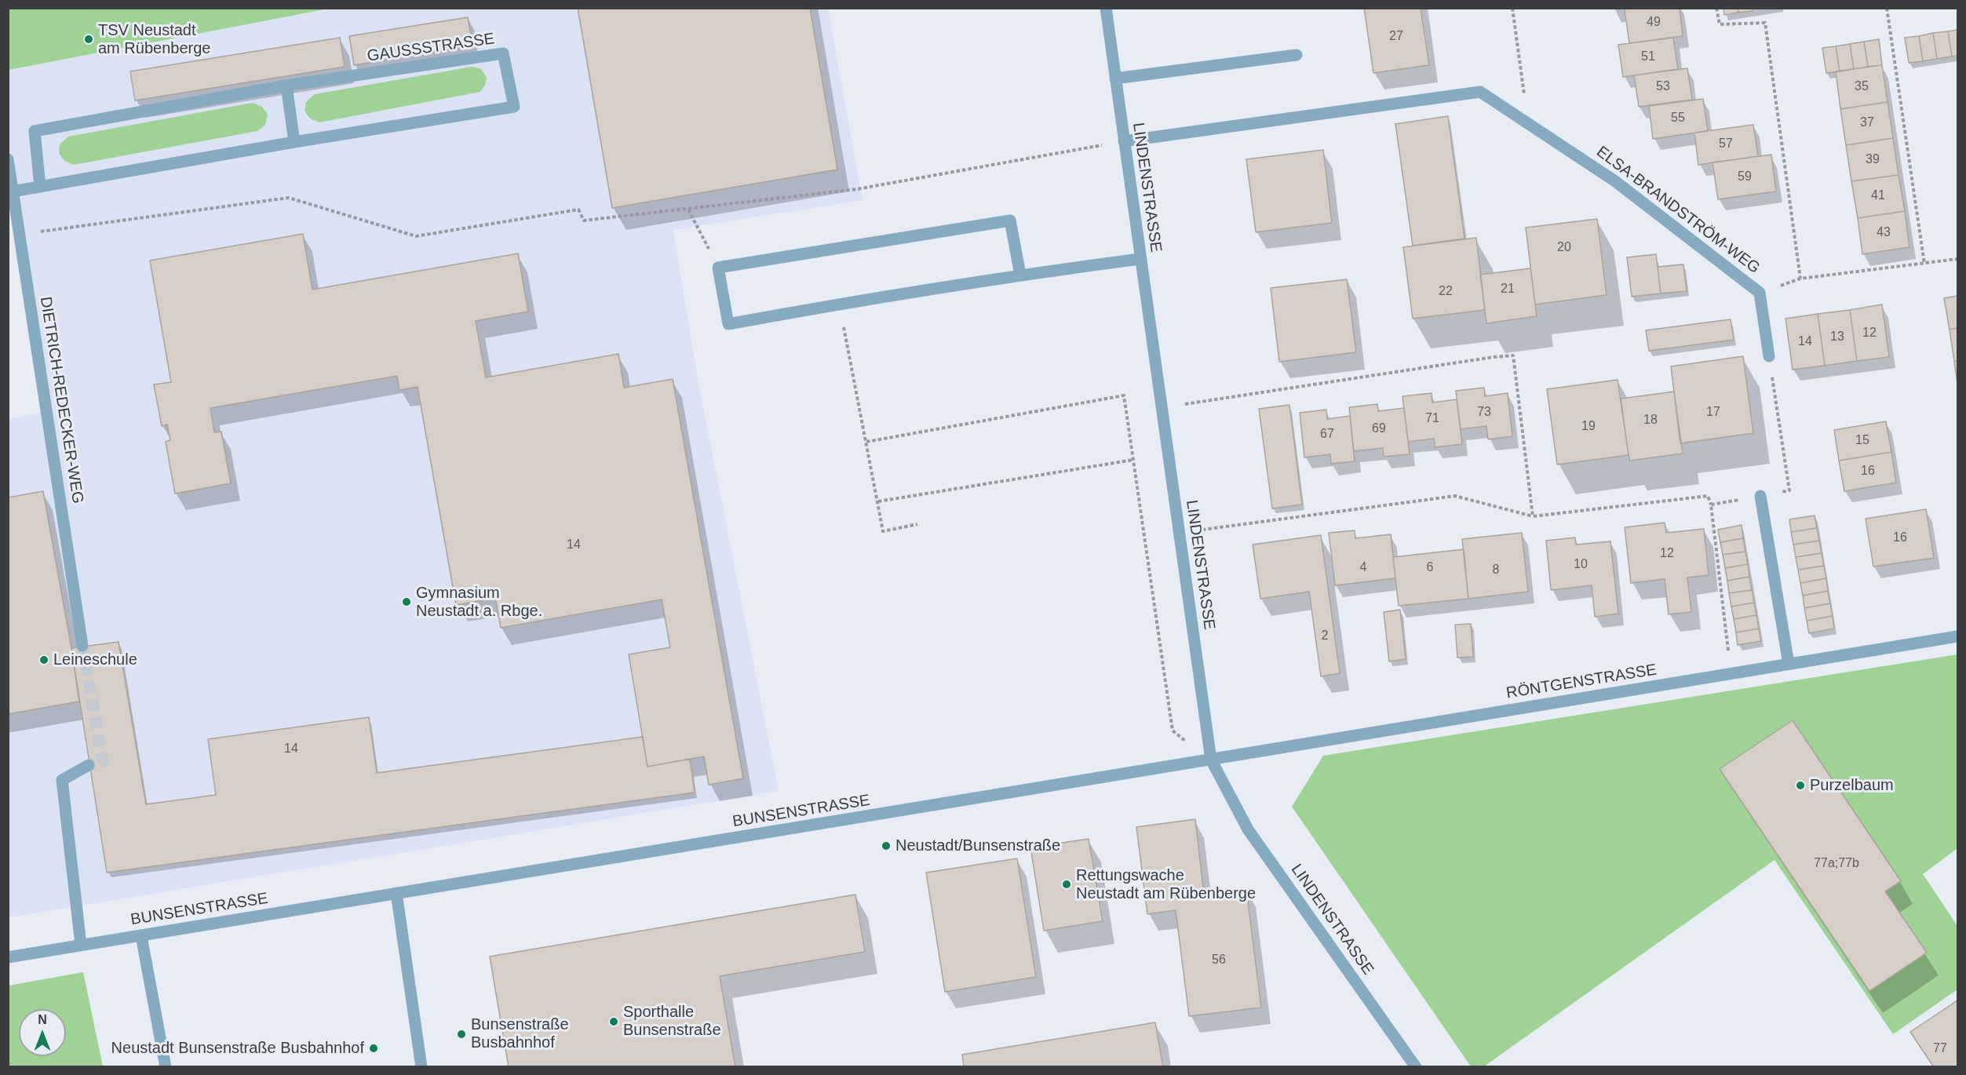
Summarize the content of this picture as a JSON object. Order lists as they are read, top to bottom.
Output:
{
  "streets": {
    "street": [
      "GAUSSSTRASSE",
      "LINDENSTRASSE",
      "ELSA-BRANDSTRÖM-WEG",
      "DIETRICH-REDECKER-WEG",
      "RÖNTGENSTRASSE",
      "BUNSENSTRASSE"
    ]
  },
  "crossings": [
    ["GAUSSSTRASSE", "DIETRICH-REDECKER-WEG"],
    ["LINDENSTRASSE", "ELSA-BRANDSTRÖM-WEG"],
    ["LINDENSTRASSE", "RÖNTGENSTRASSE"],
    ["LINDENSTRASSE", "BUNSENSTRASSE"],
    ["RÖNTGENSTRASSE", "BUNSENSTRASSE"]
  ],
  "places": [
    "TSV Neustadt am Rübenberge",
    "Gymnasium Neustadt a. Rbge.",
    "Leineschule",
    "Purzelbaum",
    "Neustadt/Bunsenstraße",
    "Rettungswache Neustadt am Rübenberge",
    "Sporthalle Bunsenstraße",
    "Bunsenstraße Busbahnhof",
    "Neustadt Bunsenstraße Busbahnhof"
  ],
  "house_numbers": [
    "49",
    "27",
    "51",
    "53",
    "35",
    "55",
    "37",
    "57",
    "39",
    "59",
    "41",
    "43",
    "20",
    "21",
    "22",
    "12",
    "13",
    "14",
    "73",
    "17",
    "71",
    "18",
    "19",
    "69",
    "67",
    "15",
    "16",
    "16",
    "14",
    "12",
    "10",
    "4",
    "6",
    "8",
    "2",
    "14",
    "77a;77b",
    "56",
    "77"
  ],
  "north": "top"
}
